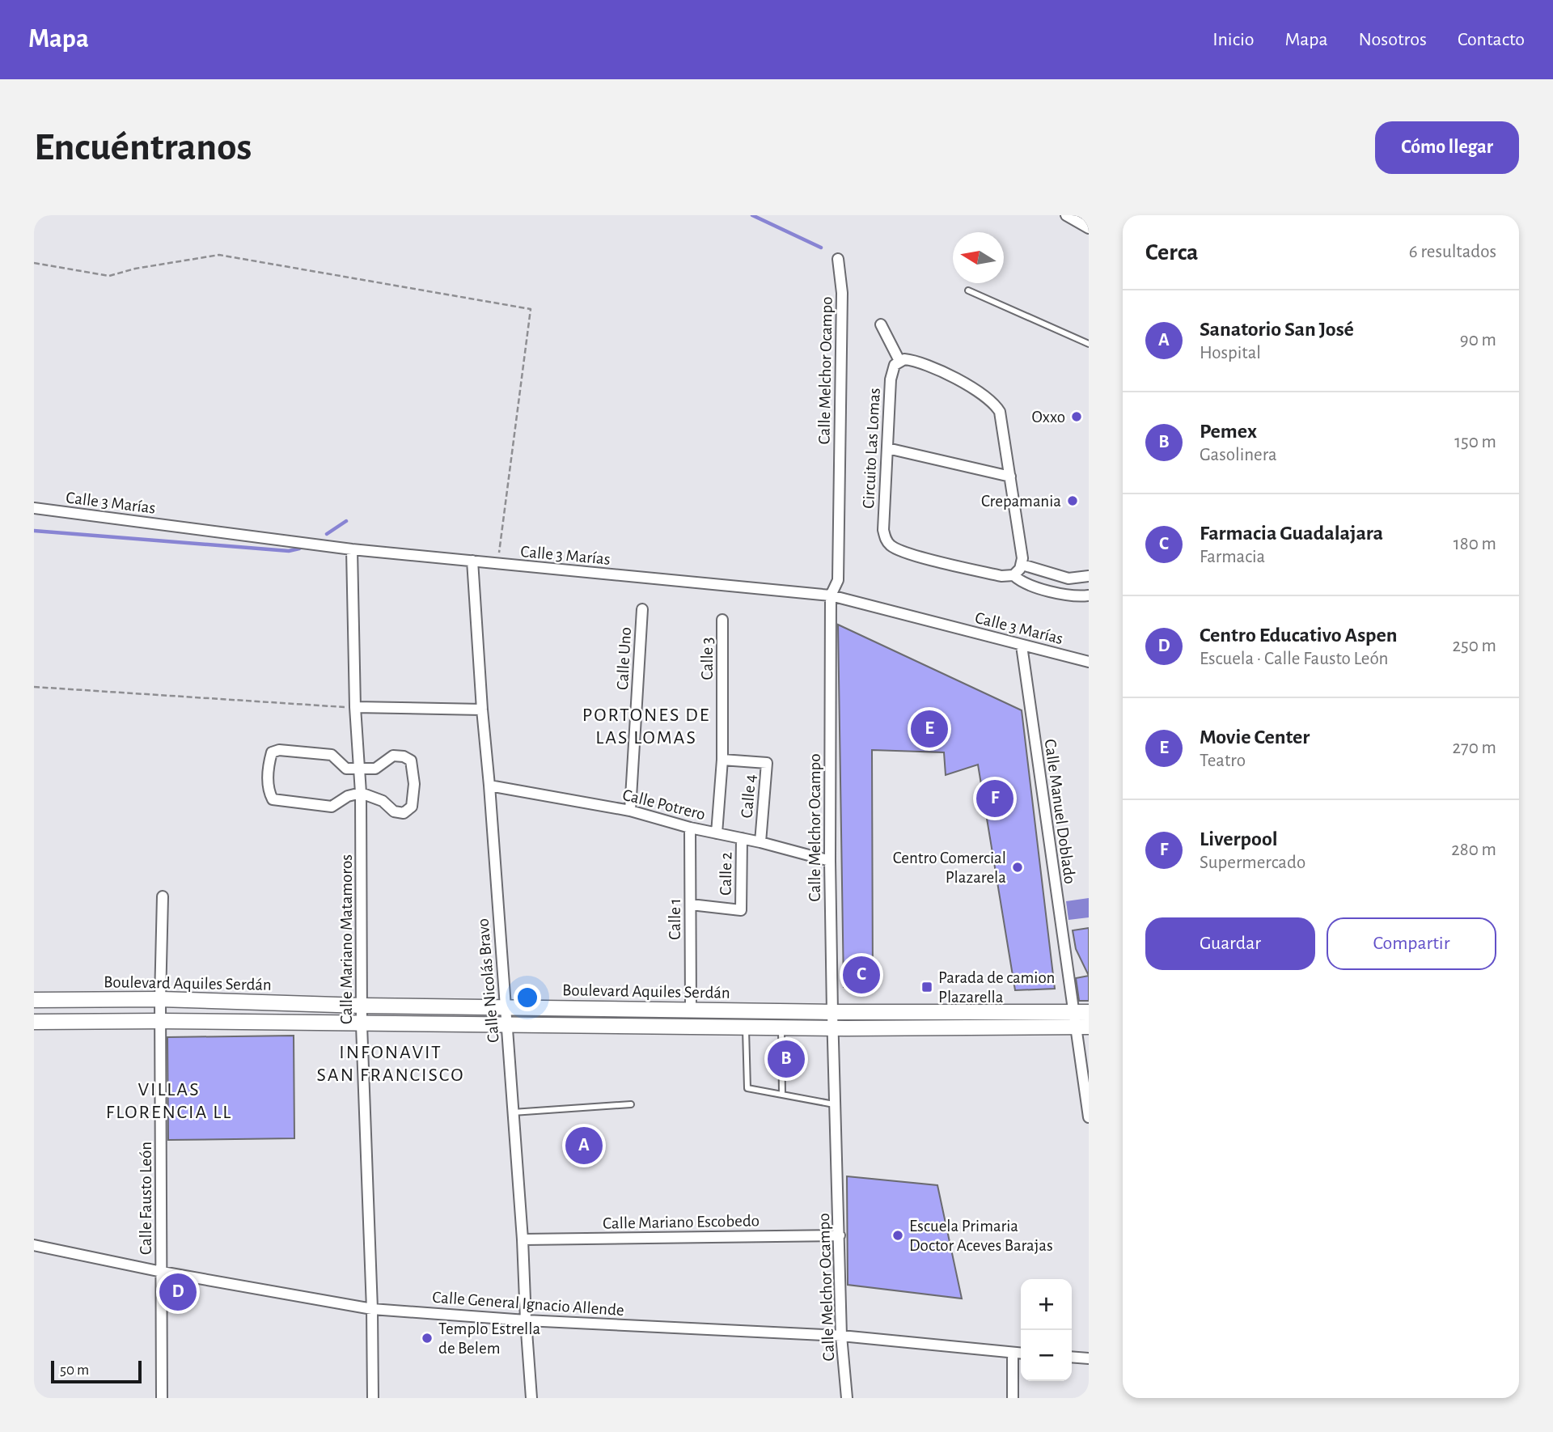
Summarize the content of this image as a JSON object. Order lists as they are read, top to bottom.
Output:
{
  "streets": {
    "street": [
      "Calle Melchor Ocampo",
      "Circuito Las Lomas",
      "Calle 3 Marías",
      "Calle Uno",
      "Calle 3",
      "Calle 4",
      "Calle Potrero",
      "Calle Manuel Doblado",
      "Calle 2",
      "Calle 1",
      "Calle Mariano Matamoros",
      "Calle Nicolás Bravo",
      "Boulevard Aquiles Serdán",
      "Calle Fausto León",
      "Calle Mariano Escobedo",
      "Calle General Ignacio Allende"
    ]
  },
  "crossings": [
    ["Calle Melchor Ocampo", "Calle 3 Marías"],
    ["Calle Melchor Ocampo", "Calle Potrero"],
    ["Calle Melchor Ocampo", "Boulevard Aquiles Serdán"],
    ["Calle Melchor Ocampo", "Calle Mariano Escobedo"],
    ["Calle Melchor Ocampo", "Calle General Ignacio Allende"],
    ["Calle 3 Marías", "Calle Manuel Doblado"],
    ["Calle 3 Marías", "Calle Mariano Matamoros"],
    ["Calle 3 Marías", "Calle Nicolás Bravo"],
    ["Calle Uno", "Calle Potrero"],
    ["Calle 3", "Calle 4"],
    ["Calle 3", "Calle Potrero"],
    ["Calle 4", "Calle Potrero"],
    ["Calle Potrero", "Calle 2"],
    ["Calle Potrero", "Calle 1"],
    ["Calle Potrero", "Calle Nicolás Bravo"],
    ["Calle Manuel Doblado", "Boulevard Aquiles Serdán"],
    ["Calle 2", "Calle 1"],
    ["Calle 1", "Boulevard Aquiles Serdán"],
    ["Calle Mariano Matamoros", "Boulevard Aquiles Serdán"],
    ["Calle Mariano Matamoros", "Calle General Ignacio Allende"],
    ["Calle Nicolás Bravo", "Boulevard Aquiles Serdán"],
    ["Calle Nicolás Bravo", "Calle Mariano Escobedo"],
    ["Calle Nicolás Bravo", "Calle General Ignacio Allende"],
    ["Boulevard Aquiles Serdán", "Calle Fausto León"],
    ["Calle Fausto León", "Calle General Ignacio Allende"]
  ],
  "districts": ["PORTONES DE LAS LOMAS", "INFONAVIT SAN FRANCISCO", "VILLAS FLORENCIA LL"],
  "places": {
    "other": [
      "Oxxo",
      "Crepamania",
      "Centro Comercial Plazarela",
      "Escuela Primaria Doctor Aceves Barajas",
      "Templo Estrella de Belem"
    ],
    "transit": ["Parada de camion Plazarella"]
  },
  "scale_bar": "50 m",
  "north": "left",
  "page": {
    "header": "Mapa",
    "nav": [
      "Inicio",
      "Mapa",
      "Nosotros",
      "Contacto"
    ],
    "buttons": [
      "Cómo llegar",
      ["Guardar", "Compartir"]
    ],
    "title": "Encuéntranos",
    "heading": ["Cerca", "6 resultados"],
    "list": [
      {
        "mark": "A",
        "name": "Sanatorio San José",
        "note": "Hospital",
        "value": "90 m"
      },
      {
        "mark": "B",
        "name": "Pemex",
        "note": "Gasolinera",
        "value": "150 m"
      },
      {
        "mark": "C",
        "name": "Farmacia Guadalajara",
        "note": "Farmacia",
        "value": "180 m"
      },
      {
        "mark": "D",
        "name": "Centro Educativo Aspen",
        "note": "Escuela · Calle Fausto León",
        "value": "250 m"
      },
      {
        "mark": "E",
        "name": "Movie Center",
        "note": "Teatro",
        "value": "270 m"
      },
      {
        "mark": "F",
        "name": "Liverpool",
        "note": "Supermercado",
        "value": "280 m"
      }
    ],
    "pins": [
      "E",
      "F",
      "C",
      "B",
      "A",
      "D"
    ],
    "map_buttons": ["+", "−"],
    "scale": "50 m"
  }
}
